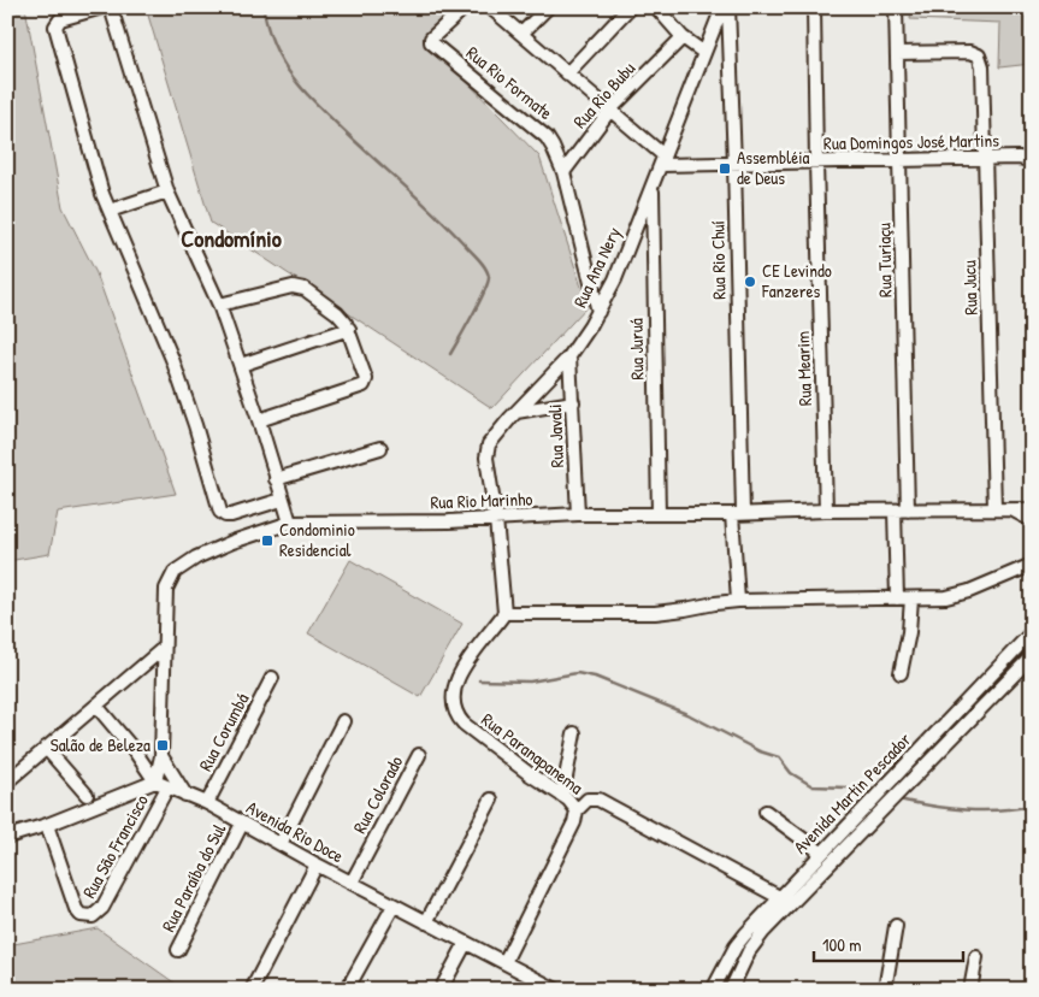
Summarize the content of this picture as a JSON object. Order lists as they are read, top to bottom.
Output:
{
  "streets": {
    "street": [
      "Rua Rio Formate",
      "Rua Rio Bubu",
      "Rua Domingos José Martins",
      "Rua Rio Chuí",
      "Rua Turiaçu",
      "Rua Ana Nery",
      "Rua Jucu",
      "Rua Juruá",
      "Rua Mearim",
      "Rua Javali",
      "Rua Rio Marinho",
      "Rua Corumbá",
      "Rua Paranapanema",
      "Avenida Martin Pescador",
      "Rua Colorado",
      "Avenida Rio Doce",
      "Rua São Francisco",
      "Rua Paraíba do Sul"
    ]
  },
  "crossings": [
    ["Rua Rio Formate", "Rua Rio Bubu"],
    ["Rua Domingos José Martins", "Rua Rio Chuí"],
    ["Rua Domingos José Martins", "Rua Turiaçu"],
    ["Rua Domingos José Martins", "Rua Ana Nery"],
    ["Rua Domingos José Martins", "Rua Jucu"],
    ["Rua Domingos José Martins", "Rua Mearim"],
    ["Rua Rio Chuí", "Rua Rio Marinho"],
    ["Rua Turiaçu", "Rua Jucu"],
    ["Rua Turiaçu", "Rua Rio Marinho"],
    ["Rua Ana Nery", "Rua Juruá"],
    ["Rua Ana Nery", "Rua Javali"],
    ["Rua Ana Nery", "Rua Rio Marinho"],
    ["Rua Ana Nery", "Rua Paranapanema"],
    ["Rua Jucu", "Rua Rio Marinho"],
    ["Rua Juruá", "Rua Rio Marinho"],
    ["Rua Mearim", "Rua Rio Marinho"],
    ["Rua Javali", "Rua Rio Marinho"],
    ["Rua Rio Marinho", "Avenida Rio Doce"],
    ["Rua Corumbá", "Avenida Rio Doce"],
    ["Rua Paranapanema", "Avenida Rio Doce"],
    ["Rua Colorado", "Avenida Rio Doce"],
    ["Avenida Rio Doce", "Rua São Francisco"],
    ["Avenida Rio Doce", "Rua Paraíba do Sul"]
  ],
  "districts": ["Condomínio"],
  "places": {
    "transit": ["Assembléia de Deus", "Condominio Residencial", "Salão de Beleza"],
    "other": ["CE Levindo Fanzeres"]
  },
  "scale_bar": "100 m"
}
